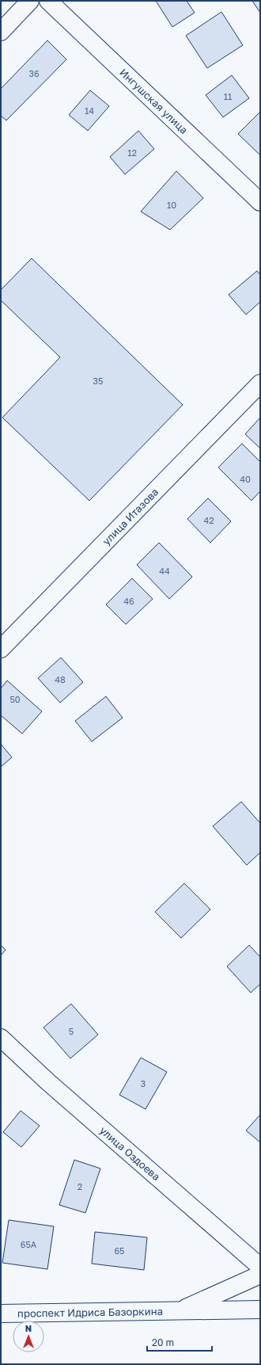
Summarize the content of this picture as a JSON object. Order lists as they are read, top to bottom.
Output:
{
  "streets": {
    "street": [
      "Ингушская улица",
      "улица Итазова",
      "улица Оздоева",
      "проспект Идриса Базоркина"
    ]
  },
  "house_numbers": [
    "36",
    "11",
    "14",
    "12",
    "10",
    "35",
    "40",
    "42",
    "44",
    "46",
    "48",
    "50",
    "5",
    "3",
    "2",
    "65А",
    "65"
  ],
  "scale_bar": "20 m",
  "north": "top"
}
